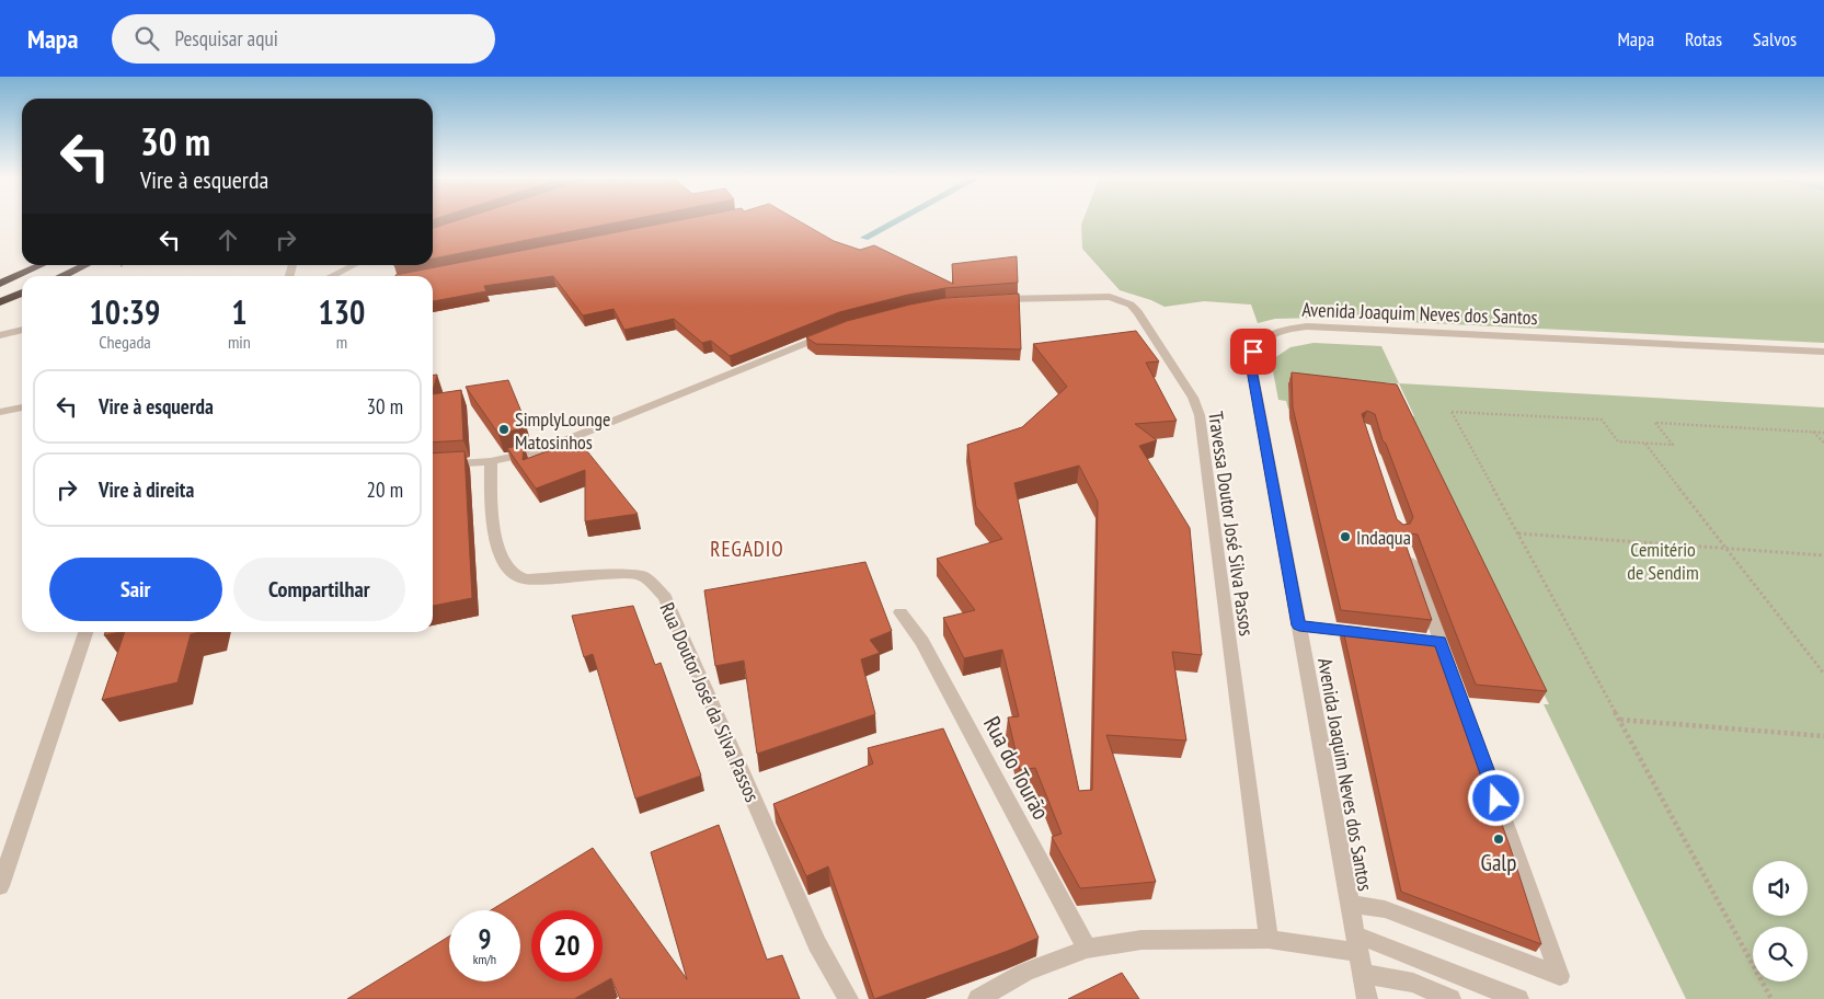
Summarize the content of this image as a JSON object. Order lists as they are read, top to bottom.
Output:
{
  "streets": {
    "street": [
      "Avenida Joaquim Neves dos Santos",
      "Travessa Doutor José Silva Passos",
      "Rua Doutor José da Silva Passos",
      "Rua do Tourão"
    ]
  },
  "districts": ["REGADIO"],
  "parks": ["Cemitério de Sendim"],
  "places": ["SimplyLounge Matosinhos", "Indaqua", "Galp"],
  "page": {
    "header": "Mapa",
    "search": "Pesquisar aqui",
    "nav": ["Mapa", "Rotas", "Salvos"],
    "turn": ["30 m", "Vire à esquerda"],
    "eta": [
      "10:39",
      "Chegada",
      "1",
      "min",
      "130",
      "m"
    ],
    "list": [
      {
        "name": "Vire à esquerda",
        "value": "30 m"
      },
      {
        "name": "Vire à direita",
        "value": "20 m"
      }
    ],
    "buttons": ["Sair", "Compartilhar"],
    "speed": "9 km/h",
    "limit": "20"
  }
}
